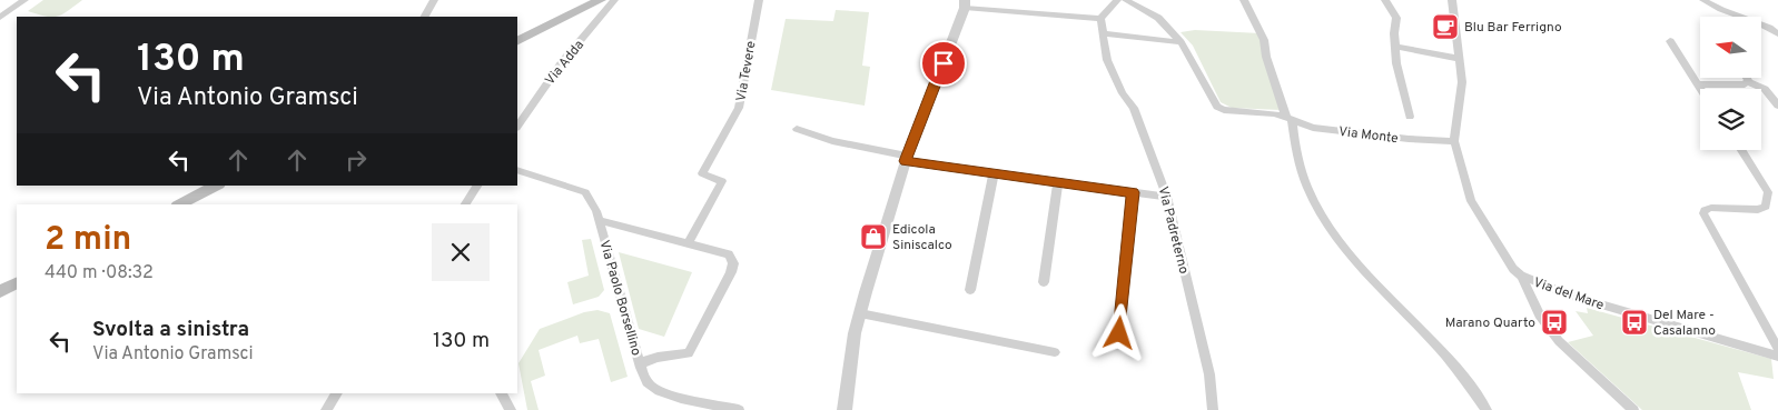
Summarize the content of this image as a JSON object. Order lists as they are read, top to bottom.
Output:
{
  "streets": {
    "street": [
      "Via Adda",
      "Via Tevere",
      "Via Monte",
      "Via Padreterno",
      "Via del Mare",
      "Via Paolo Borsellino"
    ]
  },
  "places": {
    "cafe": ["Blu Bar Ferrigno"],
    "shop": ["Edicola Siniscalco"],
    "bus stop": ["Marano Quarto", "Del Mare - Casalanno"]
  },
  "north": "left",
  "page": {
    "turn": ["130 m", "Via Antonio Gramsci"],
    "heading": ["2 min", "440 m · 08:32"],
    "list": [
      {
        "name": "Svolta a sinistra",
        "note": "Via Antonio Gramsci",
        "value": "130 m"
      }
    ]
  }
}
